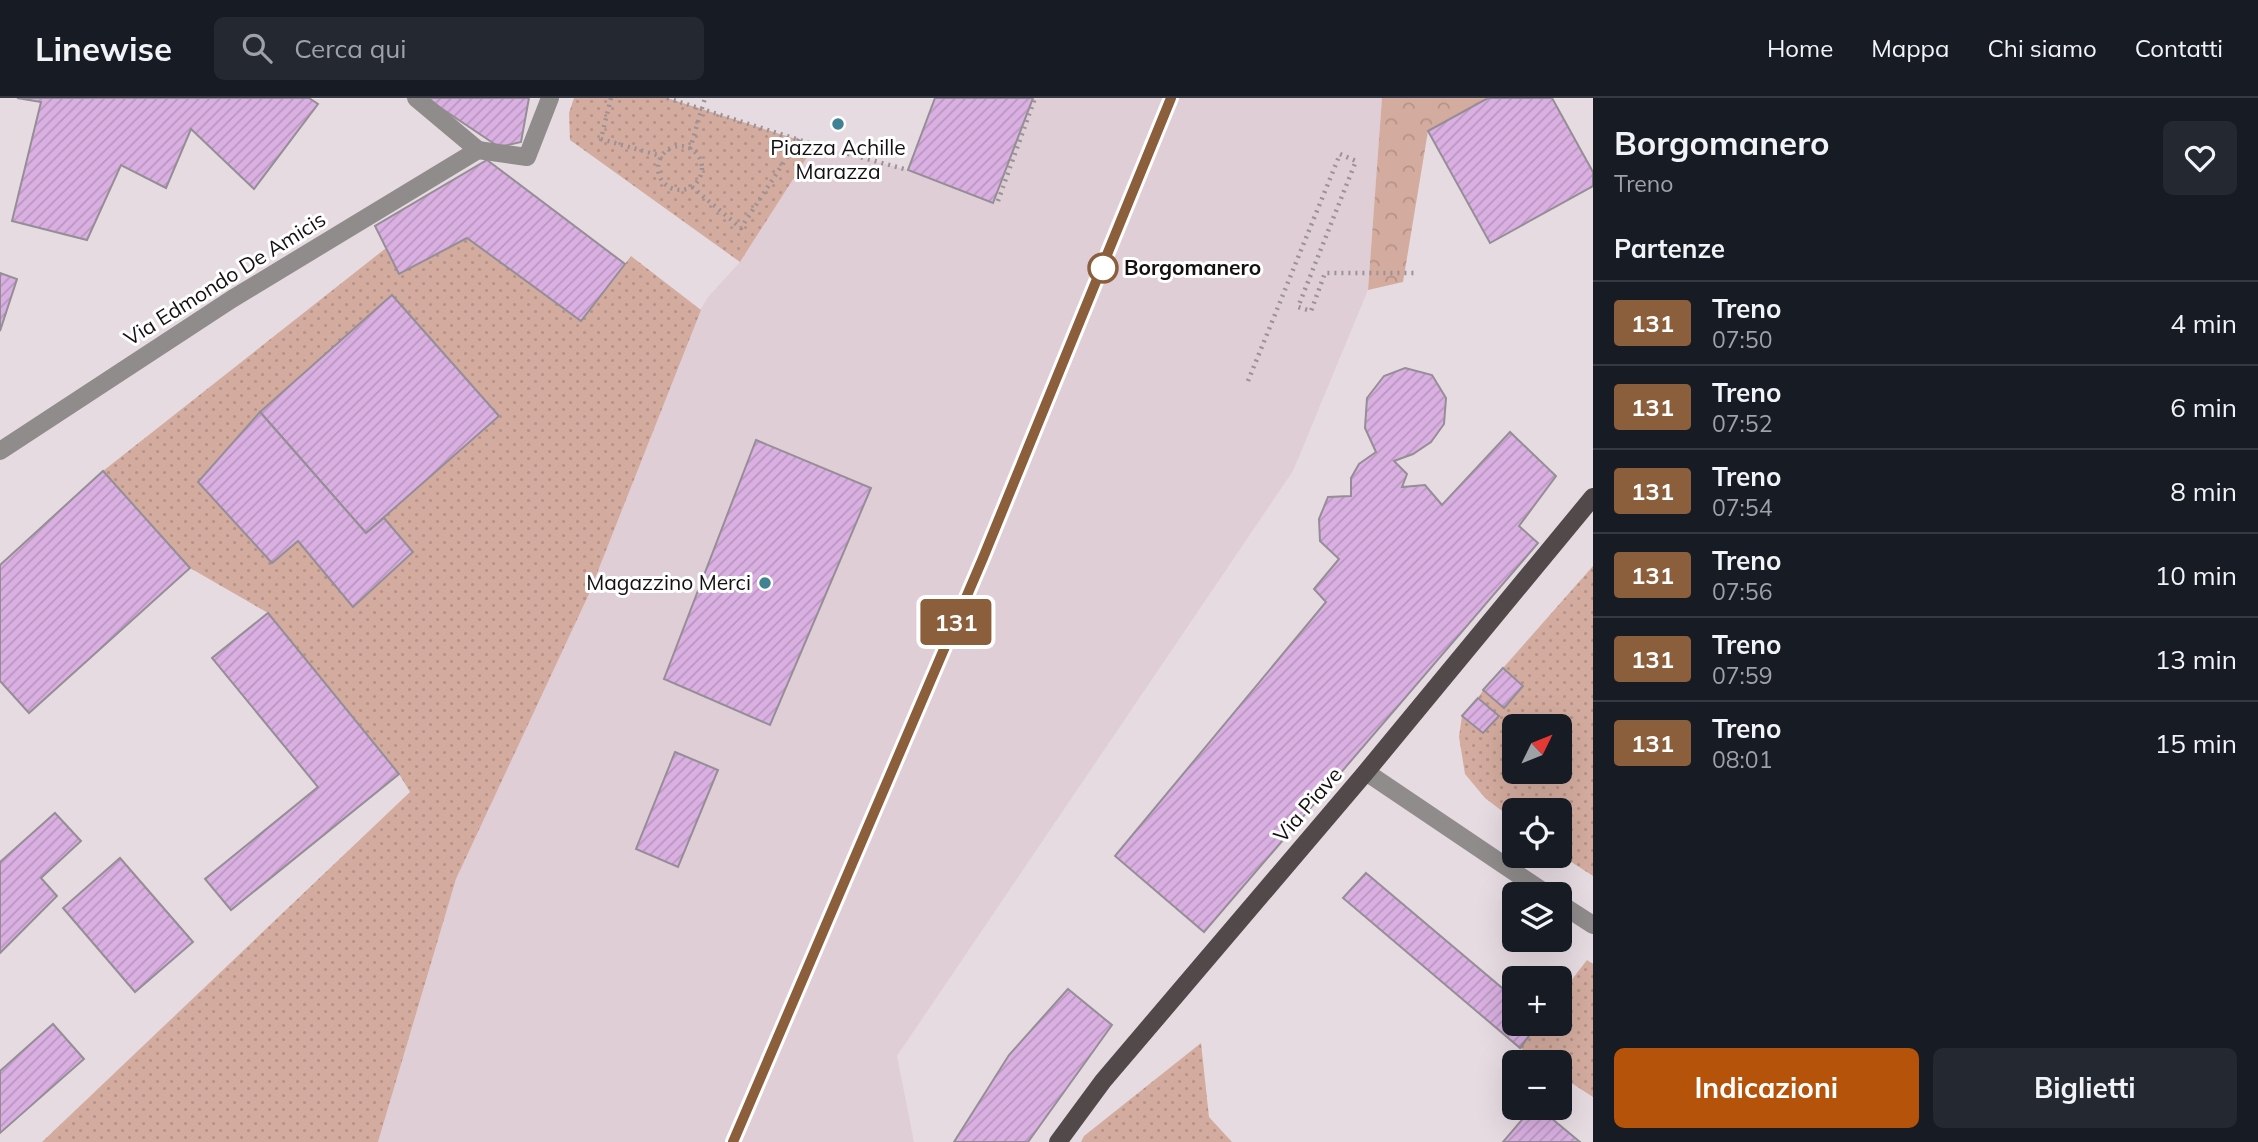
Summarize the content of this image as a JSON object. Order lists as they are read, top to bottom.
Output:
{
  "streets": {
    "main road": ["Via Piave"],
    "street": ["Via Edmondo De Amicis"]
  },
  "places": ["Piazza Achille Marazza", "Borgomanero", "Magazzino Merci"],
  "north": "top right",
  "page": {
    "header": "Linewise",
    "search": "Cerca qui",
    "nav": [
      "Home",
      "Mappa",
      "Chi siamo",
      "Contatti"
    ],
    "on_map": "131",
    "heading": [
      ["Borgomanero", "Treno"],
      "Partenze"
    ],
    "list": [
      {
        "mark": "131",
        "name": "Treno",
        "note": "07:50",
        "value": "4 min"
      },
      {
        "mark": "131",
        "name": "Treno",
        "note": "07:52",
        "value": "6 min"
      },
      {
        "mark": "131",
        "name": "Treno",
        "note": "07:54",
        "value": "8 min"
      },
      {
        "mark": "131",
        "name": "Treno",
        "note": "07:56",
        "value": "10 min"
      },
      {
        "mark": "131",
        "name": "Treno",
        "note": "07:59",
        "value": "13 min"
      },
      {
        "mark": "131",
        "name": "Treno",
        "note": "08:01",
        "value": "15 min"
      }
    ],
    "map_buttons": ["+", "−"],
    "buttons": ["Indicazioni", "Biglietti"]
  }
}
